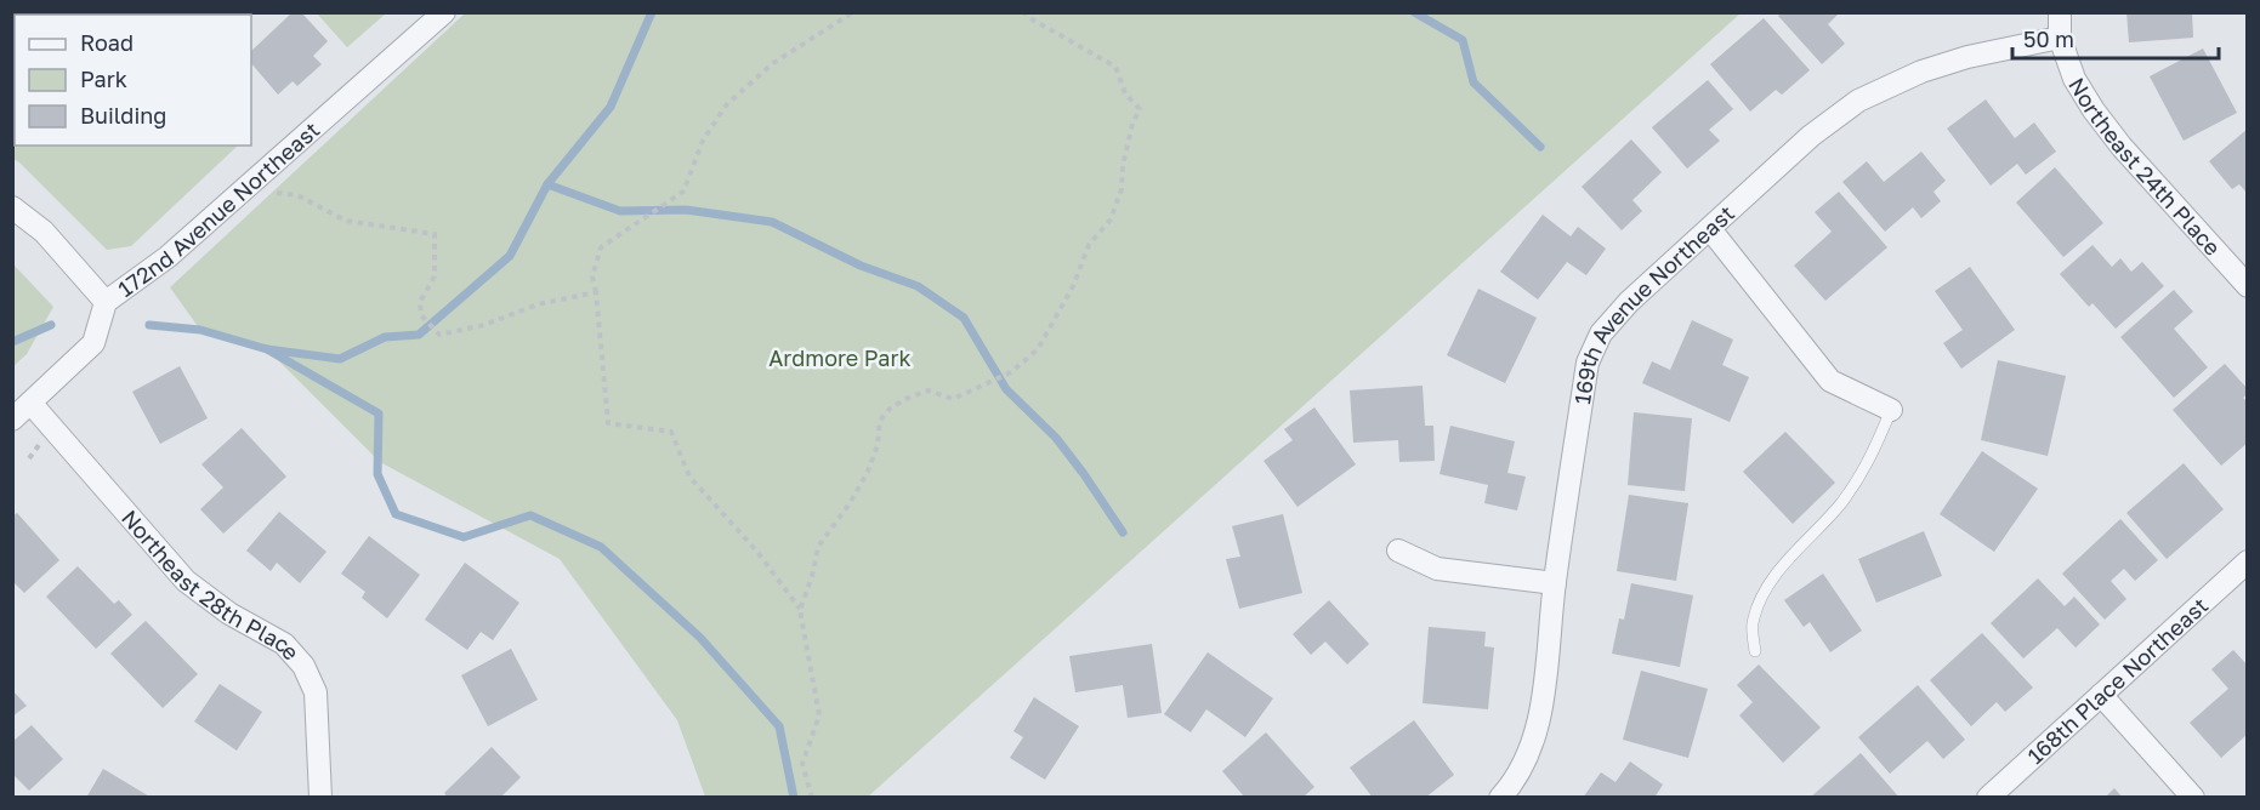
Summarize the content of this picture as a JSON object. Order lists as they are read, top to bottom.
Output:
{
  "streets": {
    "street": [
      "Northeast 24th Place",
      "172nd Avenue Northeast",
      "169th Avenue Northeast",
      "Northeast 28th Place",
      "168th Place Northeast"
    ]
  },
  "crossings": [
    ["Northeast 24th Place", "169th Avenue Northeast"],
    ["172nd Avenue Northeast", "Northeast 28th Place"]
  ],
  "parks": ["Ardmore Park"],
  "legend": ["Road", "Park", "Building"],
  "scale_bar": "50 m"
}
